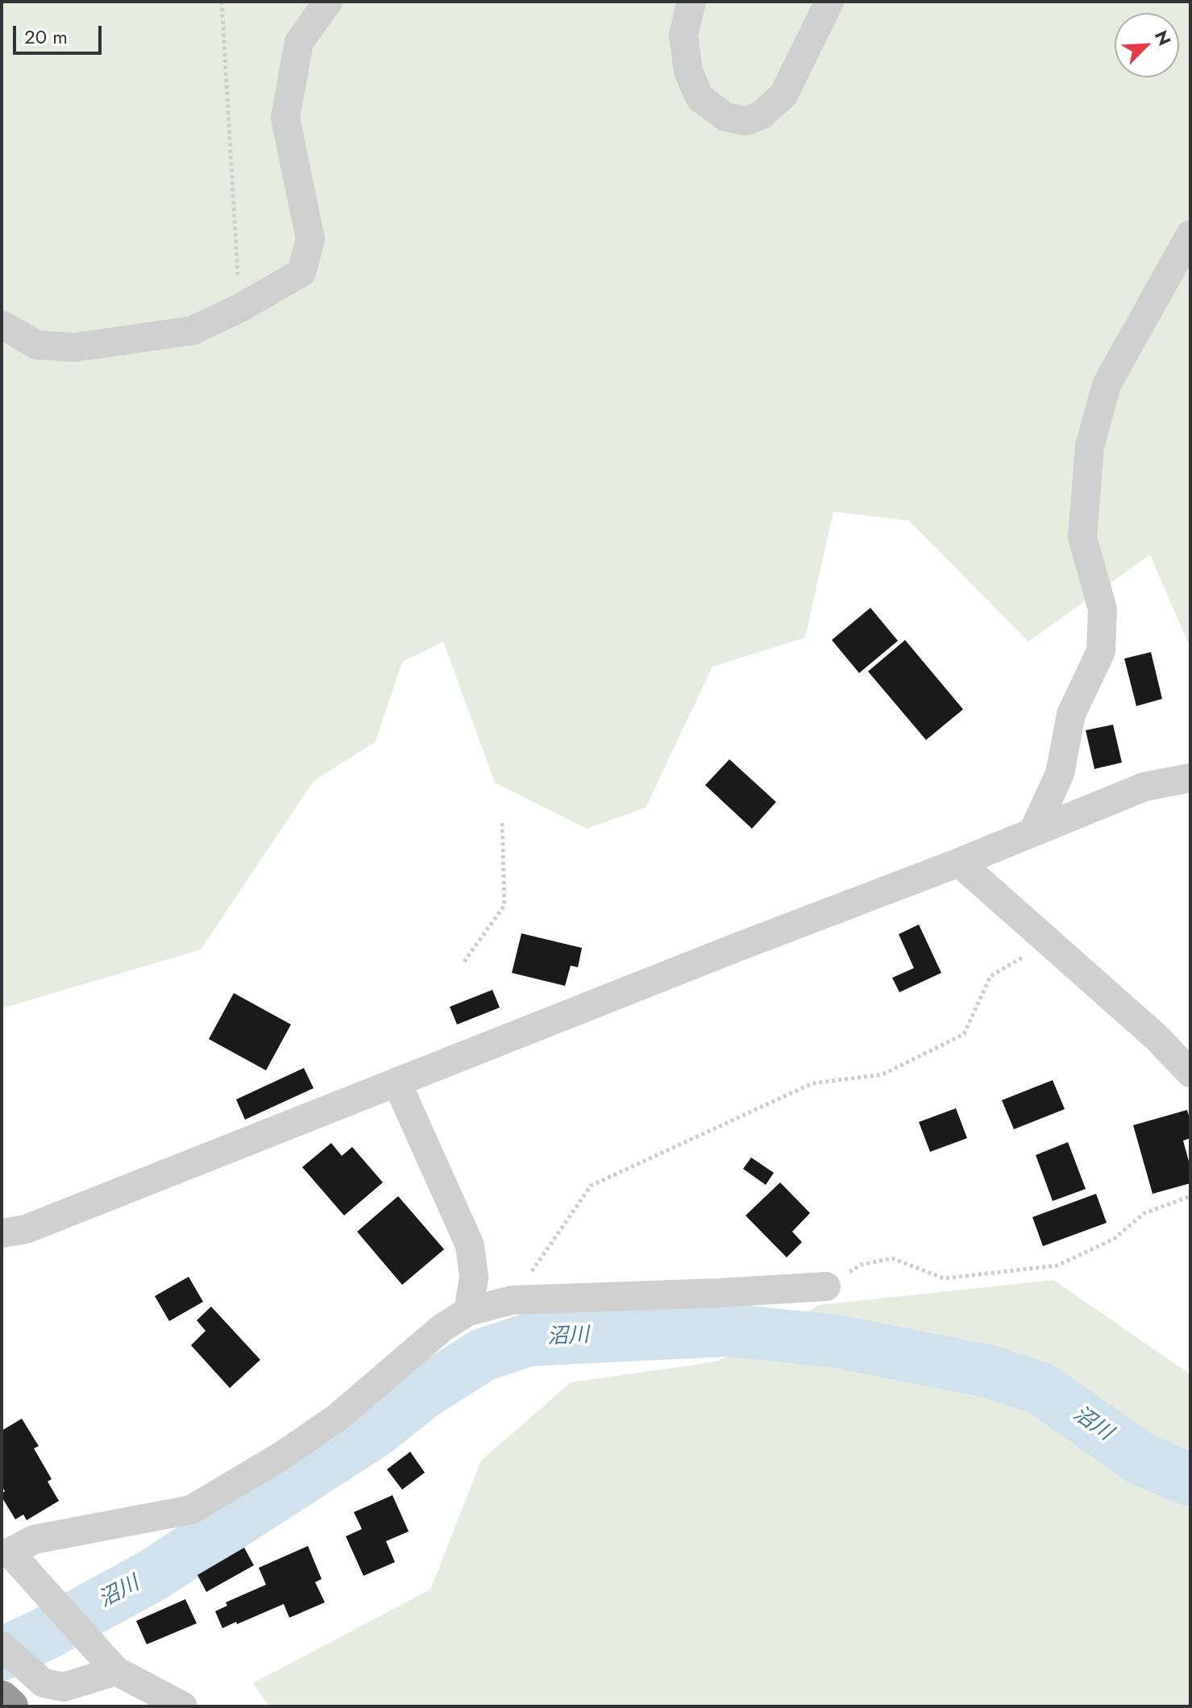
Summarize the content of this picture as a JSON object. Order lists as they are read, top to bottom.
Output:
{
  "water": ["沼川"],
  "scale_bar": "20 m",
  "north": "top right"
}
